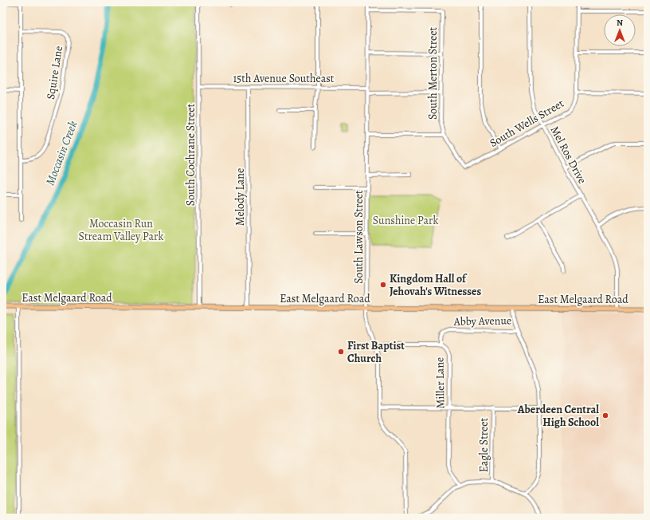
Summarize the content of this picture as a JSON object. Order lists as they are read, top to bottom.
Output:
{
  "streets": {
    "main road": ["East Melgaard Road"],
    "street": [
      "Squire Lane",
      "South Merton Street",
      "15th Avenue Southeast",
      "South Wells Street",
      "South Cochrane Street",
      "Mel Ros Drive",
      "Melody Lane",
      "South Lawson Street",
      "Abby Avenue",
      "Miller Lane",
      "Eagle Street"
    ]
  },
  "crossings": [
    ["South Merton Street", "South Wells Street"],
    ["South Merton Street", "South Lawson Street"],
    ["15th Avenue Southeast", "South Cochrane Street"],
    ["15th Avenue Southeast", "Melody Lane"],
    ["15th Avenue Southeast", "South Lawson Street"],
    ["South Wells Street", "Mel Ros Drive"],
    ["South Cochrane Street", "East Melgaard Road"],
    ["Mel Ros Drive", "East Melgaard Road"],
    ["Melody Lane", "East Melgaard Road"],
    ["South Lawson Street", "East Melgaard Road"],
    ["South Lawson Street", "Miller Lane"],
    ["Abby Avenue", "Miller Lane"]
  ],
  "water": ["Moccasin Creek"],
  "parks": ["Sunshine Park", "Moccasin Run Stream Valley Park"],
  "places": ["Kingdom Hall of Jehovah's Witnesses", "First Baptist Church", "Aberdeen Central High School"],
  "north": "top"
}
